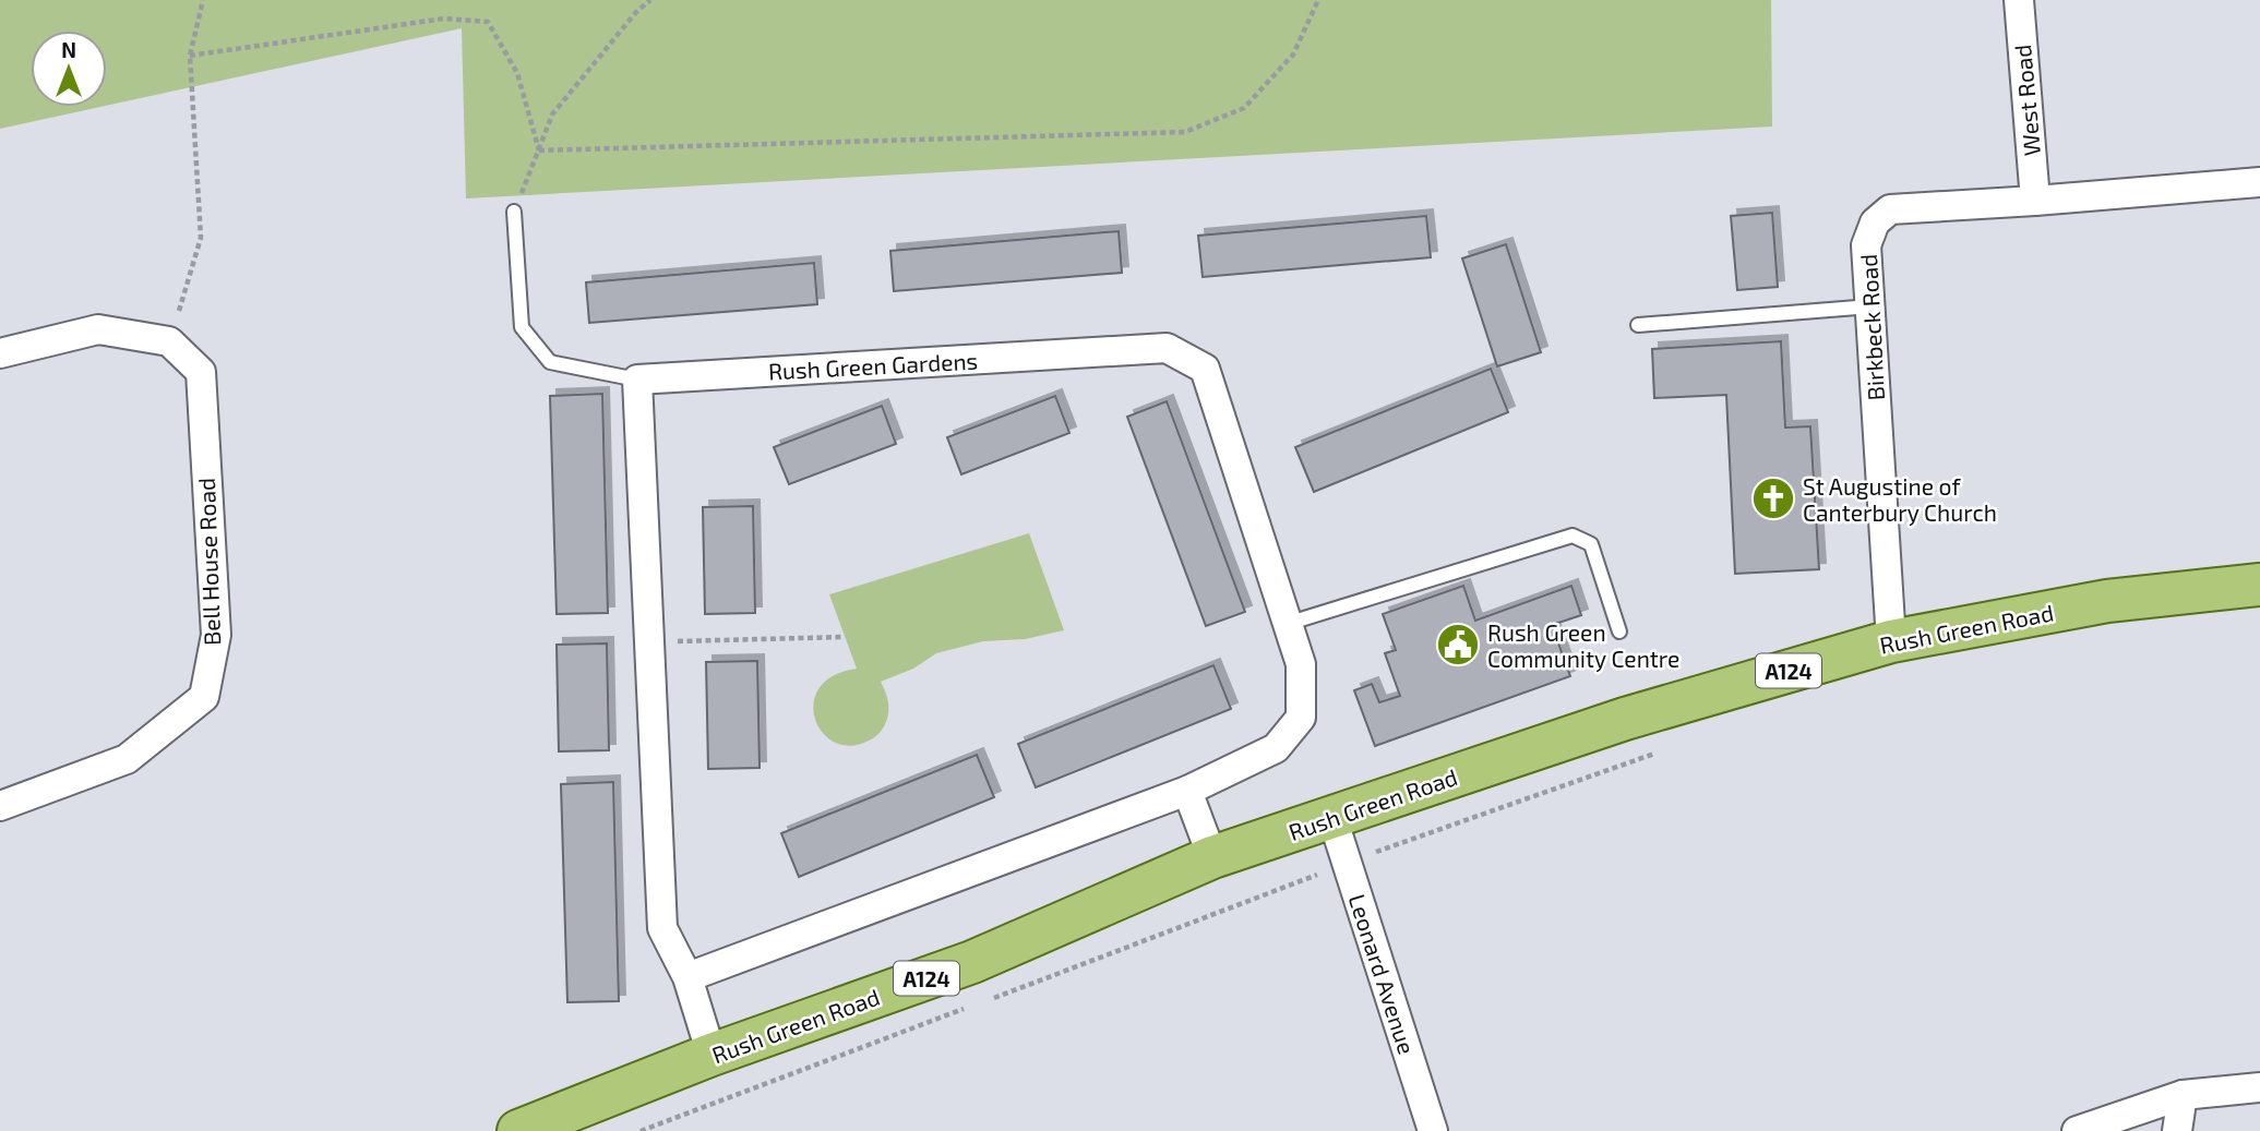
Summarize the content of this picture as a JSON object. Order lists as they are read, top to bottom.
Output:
{
  "streets": {
    "main road": ["Rush Green Road", "A124"],
    "street": [
      "West Road",
      "Birkbeck Road",
      "Rush Green Gardens",
      "Bell House Road",
      "Leonard Avenue"
    ]
  },
  "crossings": [
    ["West Road", "Birkbeck Road"],
    ["Birkbeck Road", "Rush Green Road"],
    ["Rush Green Road", "Leonard Avenue"]
  ],
  "places": {
    "church": ["St Augustine of Canterbury Church"],
    "public building": ["Rush Green Community Centre"]
  },
  "north": "top"
}
